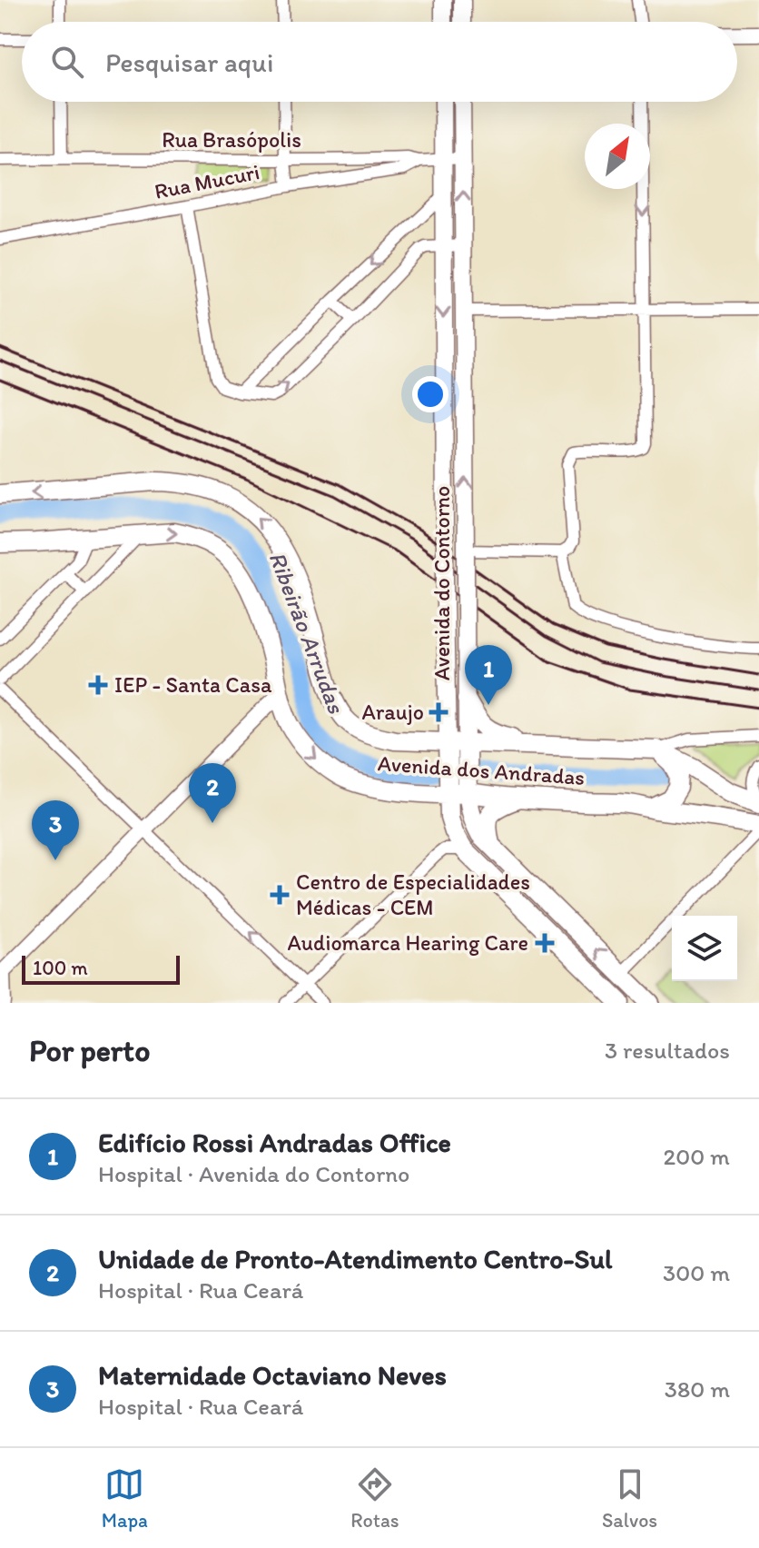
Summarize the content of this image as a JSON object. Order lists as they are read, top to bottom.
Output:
{
  "streets": {
    "main road": ["Avenida do Contorno", "Avenida dos Andradas"],
    "street": ["Rua Brasópolis", "Rua Mucuri"]
  },
  "crossings": [
    ["Rua Brasópolis", "Rua Mucuri"],
    ["Rua Brasópolis", "Avenida do Contorno"],
    ["Avenida do Contorno", "Avenida dos Andradas"]
  ],
  "water": ["Ribeirão Arrudas"],
  "places": {
    "health": [
      "IEP - Santa Casa",
      "Araujo",
      "Centro de Especialidades Médicas - CEM",
      "Audiomarca Hearing Care"
    ]
  },
  "scale_bar": "100 m",
  "north": "top right",
  "page": {
    "search": "Pesquisar aqui",
    "pins": ["1", "2", "3"],
    "scale": "100 m",
    "heading": ["Por perto", "3 resultados"],
    "list": [
      {
        "mark": "1",
        "name": "Edifício Rossi Andradas Office",
        "note": "Hospital · Avenida do Contorno",
        "value": "200 m"
      },
      {
        "mark": "2",
        "name": "Unidade de Pronto-Atendimento Centro-Sul",
        "note": "Hospital · Rua Ceará",
        "value": "300 m"
      },
      {
        "mark": "3",
        "name": "Maternidade Octaviano Neves",
        "note": "Hospital · Rua Ceará",
        "value": "380 m"
      }
    ],
    "nav": ["Mapa", "Rotas", "Salvos"]
  }
}
